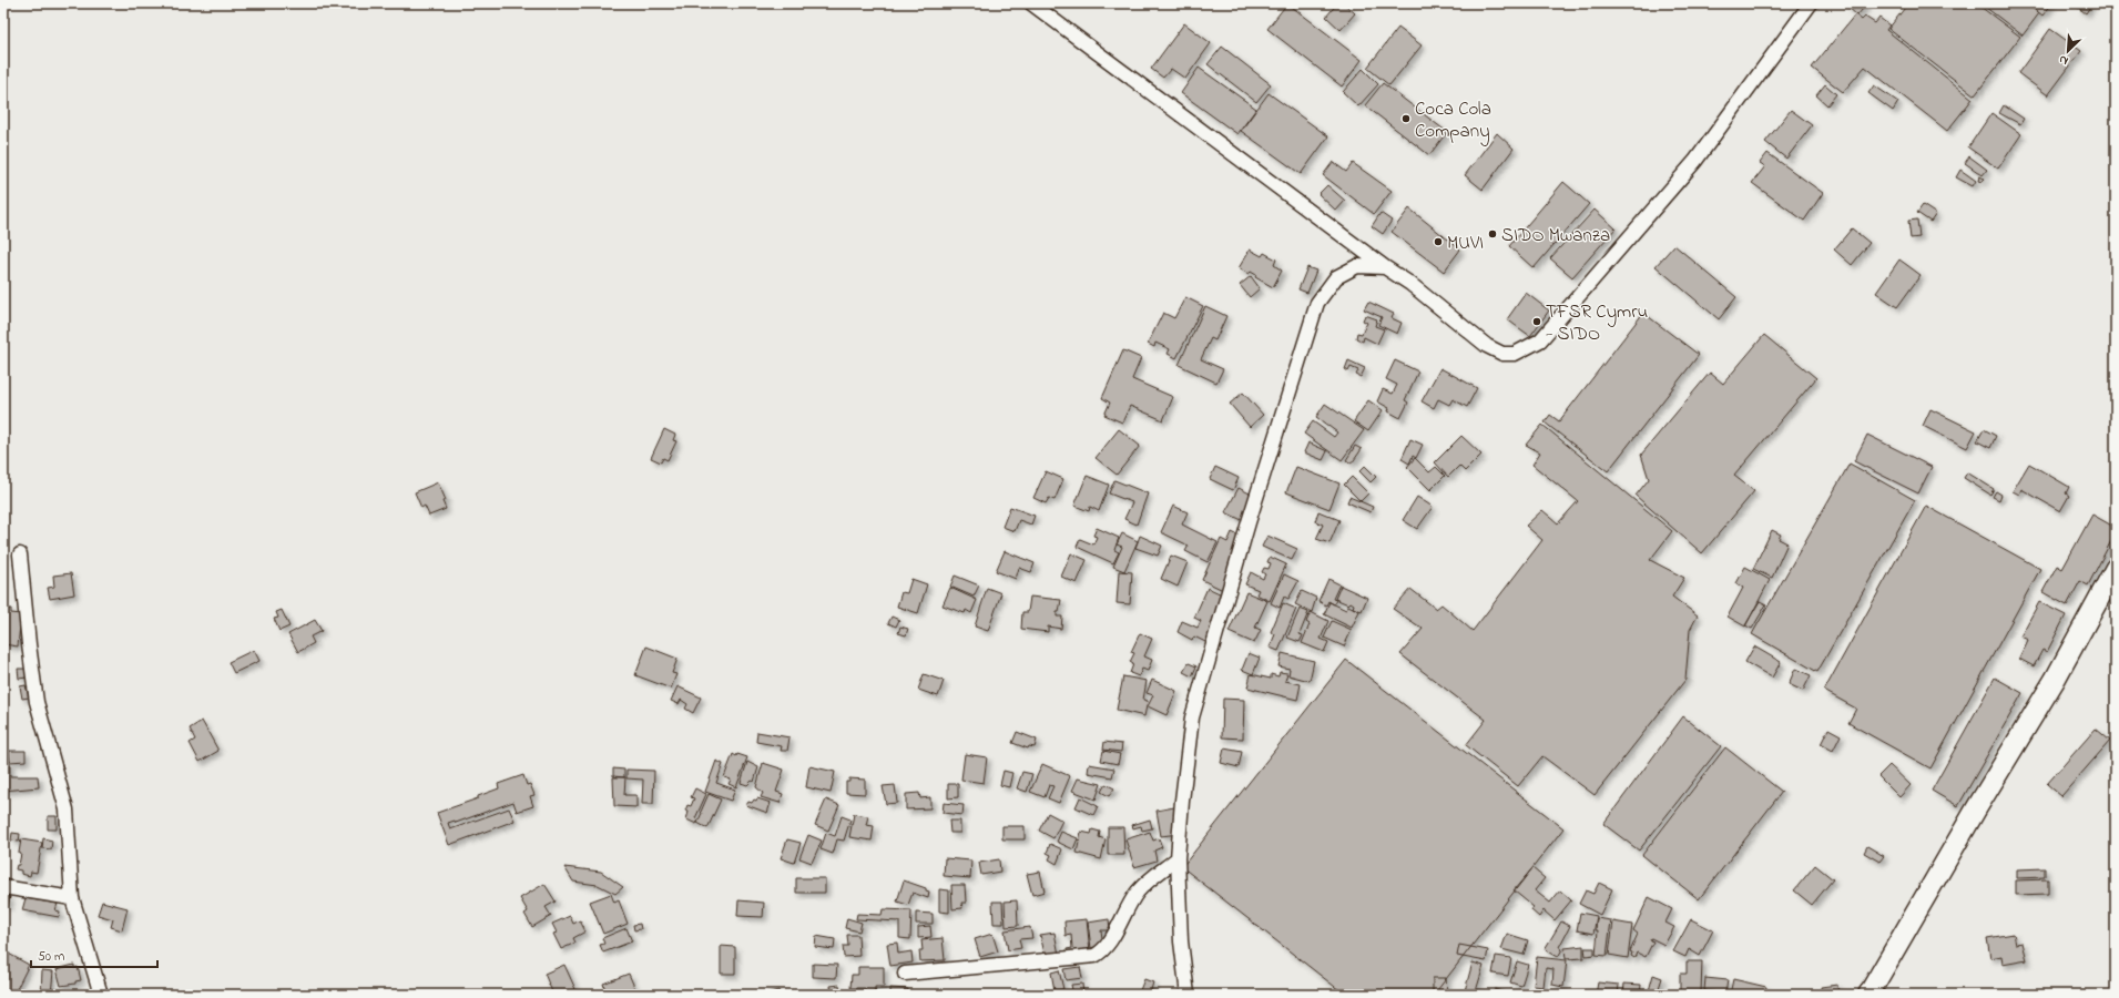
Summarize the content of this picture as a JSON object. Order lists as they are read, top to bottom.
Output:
{
  "places": [
    "Coca Cola Company",
    "SIDO Mwanza",
    "MUVI",
    "TFSR Cymru - SIDO"
  ],
  "scale_bar": "50 m",
  "north": "bottom left"
}
